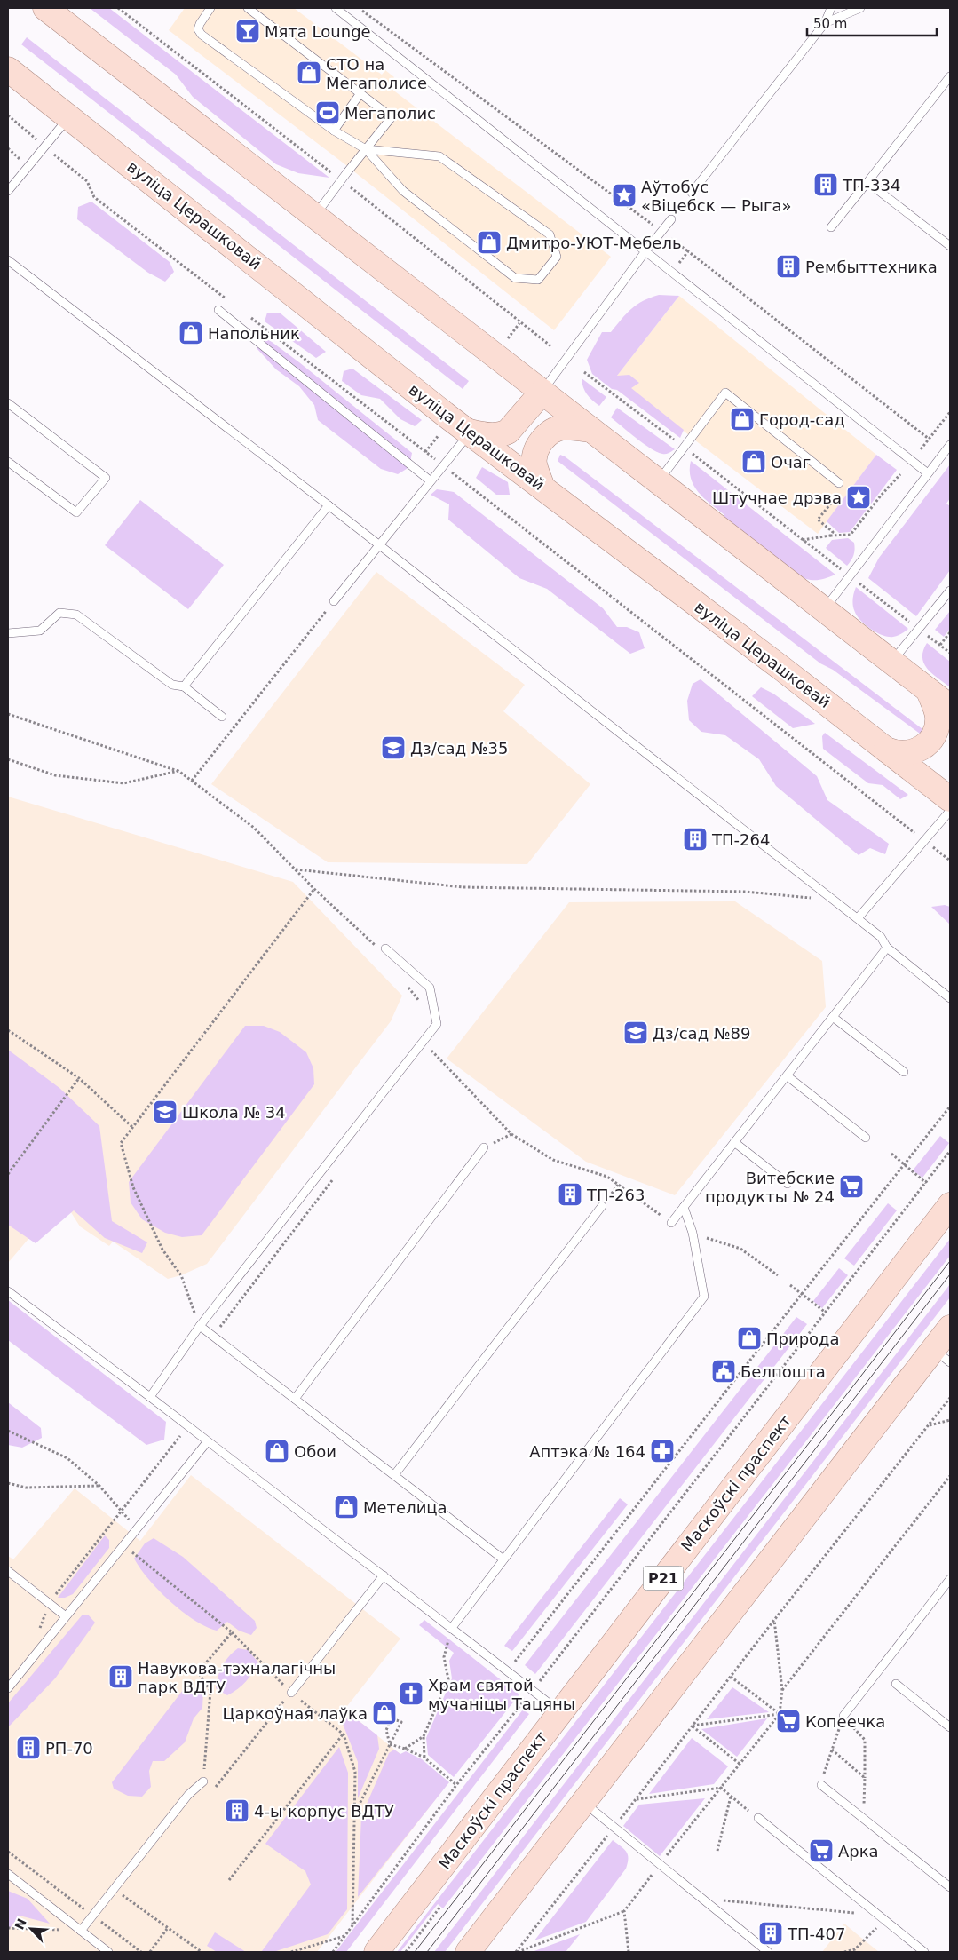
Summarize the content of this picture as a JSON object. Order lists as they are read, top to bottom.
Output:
{
  "streets": {
    "main road": ["вуліца Церашковай", "Маскоўскі праспект", "Р21"]
  },
  "places": {
    "bar": ["Мята Lounge"],
    "shop": [
      "СТО на Мегаполисе",
      "Дмитро-УЮТ-Мебель",
      "Напольник",
      "Город-сад",
      "Очаг",
      "Природа",
      "Обои",
      "Метелица",
      "Царкоўная лаўка"
    ],
    "sports": ["Мегаполис"],
    "building": [
      "ТП-334",
      "Рембыттехника",
      "ТП-264",
      "ТП-263",
      "Навукова-тэхналагічны парк ВДТУ",
      "РП-70",
      "4-ы корпус ВДТУ",
      "ТП-407"
    ],
    "place": ["Аўтобус «Віцебск — Рыга»", "Штучнае дрэва"],
    "school or university": ["Дз/сад №35", "Дз/сад №89", "Школа № 34"],
    "supermarket": ["Витебские продукты № 24", "Копеечка", "Арка"],
    "public building": ["Белпошта"],
    "pharmacy": ["Аптэка № 164"],
    "church": ["Храм святой мучаніцы Тацяны"]
  },
  "scale_bar": "50 m",
  "north": "top left"
}
